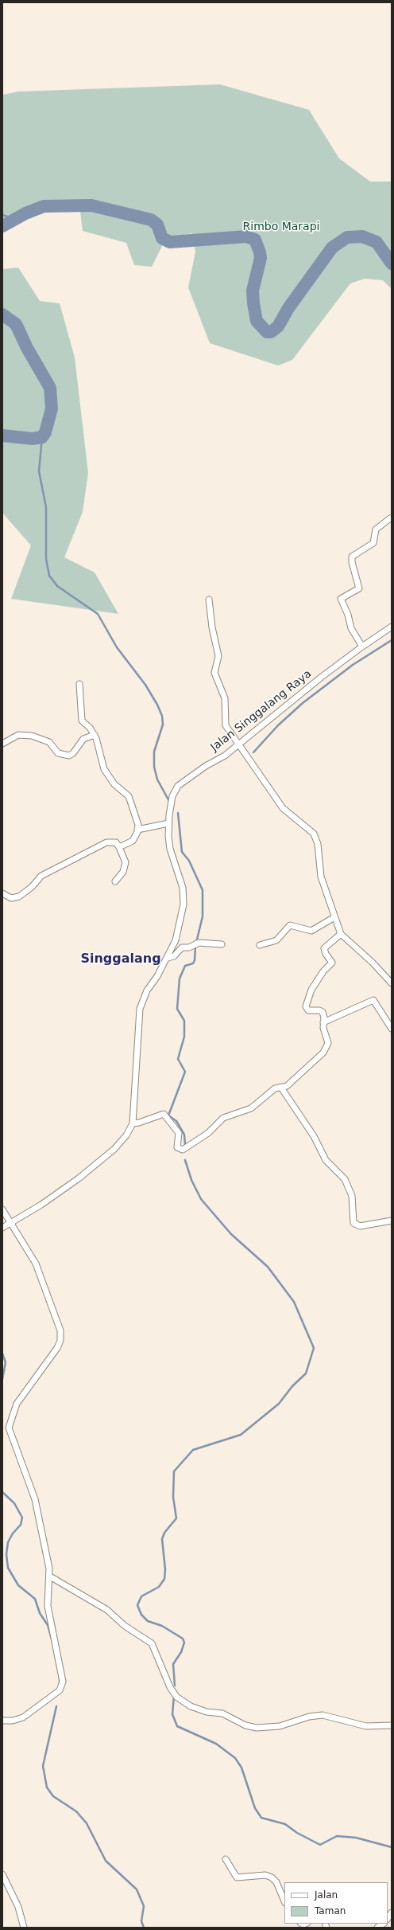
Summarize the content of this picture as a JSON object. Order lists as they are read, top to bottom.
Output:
{
  "streets": {
    "street": ["Jalan Singgalang Raya"]
  },
  "districts": ["Singgalang"],
  "parks": ["Rimbo Marapi"],
  "legend": ["Jalan", "Taman"]
}
